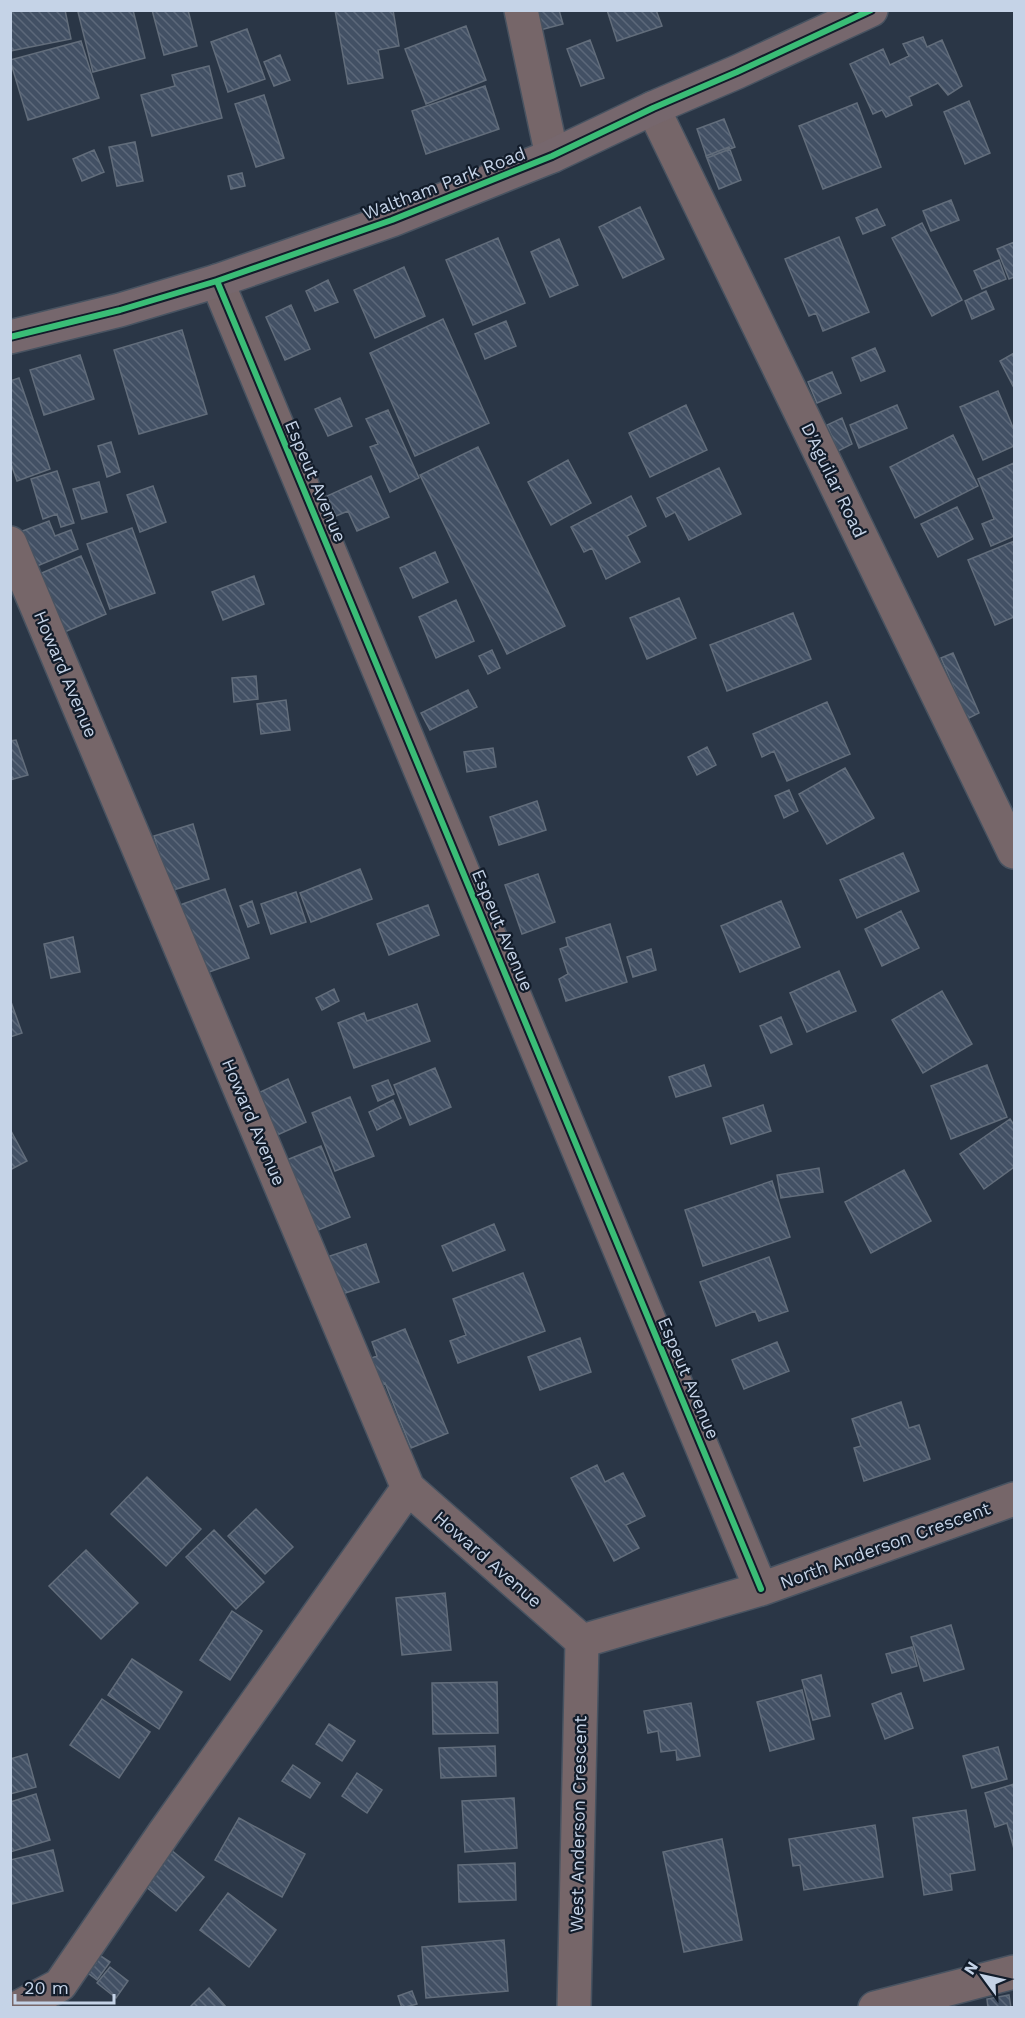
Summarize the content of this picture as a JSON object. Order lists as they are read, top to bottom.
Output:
{
  "streets": {
    "main road": ["Waltham Park Road"],
    "street": [
      "D'Aguilar Road",
      "Espeut Avenue",
      "Howard Avenue",
      "North Anderson Crescent",
      "West Anderson Crescent"
    ]
  },
  "crossings": [
    ["Waltham Park Road", "D'Aguilar Road"],
    ["Waltham Park Road", "Espeut Avenue"],
    ["Espeut Avenue", "North Anderson Crescent"],
    ["Howard Avenue", "North Anderson Crescent"],
    ["Howard Avenue", "West Anderson Crescent"],
    ["North Anderson Crescent", "West Anderson Crescent"]
  ],
  "scale_bar": "20 m",
  "north": "top left"
}
